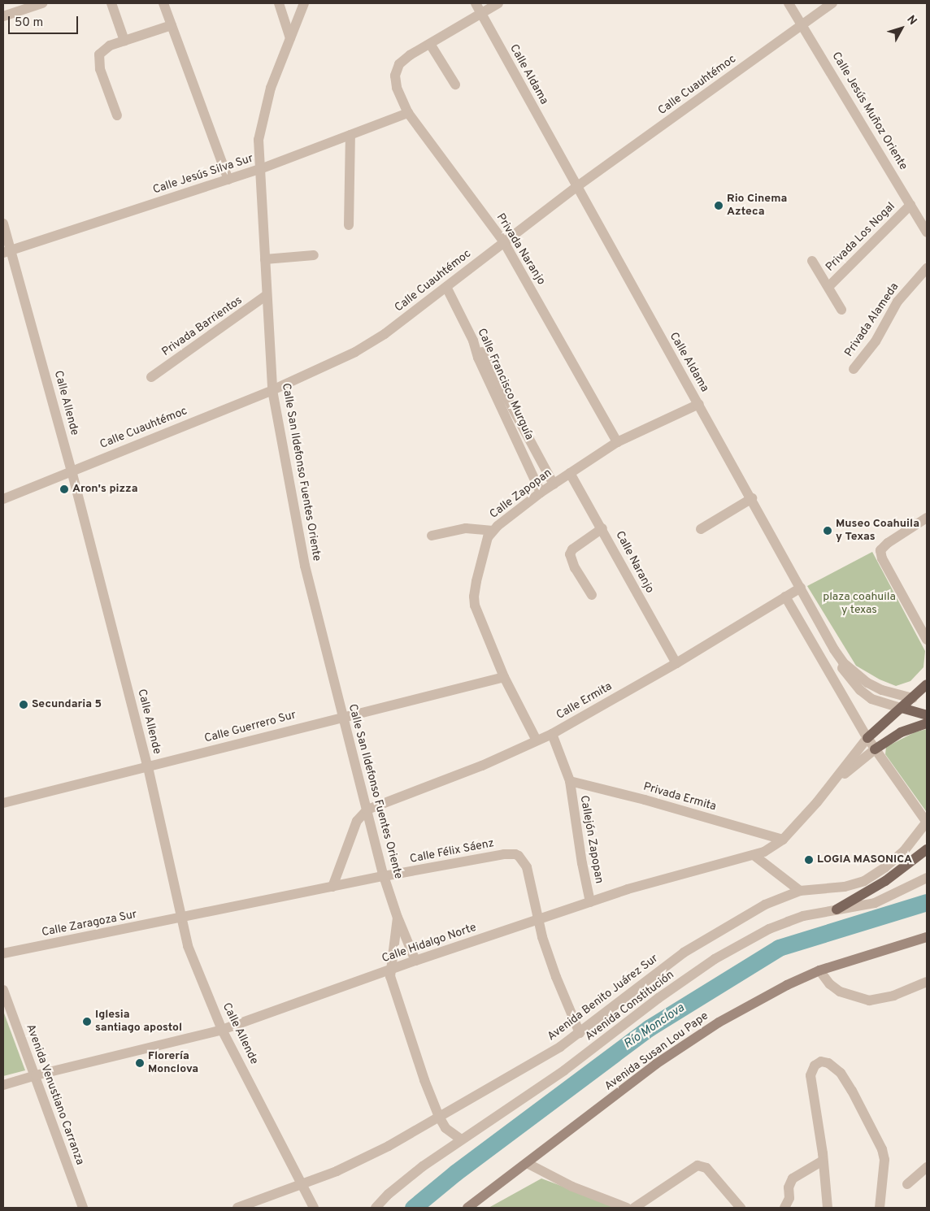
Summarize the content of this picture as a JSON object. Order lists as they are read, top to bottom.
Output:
{
  "streets": {
    "main road": ["Avenida Susan Lou Pape"],
    "street": [
      "Calle Aldama",
      "Calle Cuauhtémoc",
      "Calle Jesús Muñoz Oriente",
      "Calle Jesús Silva Sur",
      "Privada Los Nogal",
      "Privada Naranjo",
      "Privada Alameda",
      "Privada Barrientos",
      "Calle Francisco Murguía",
      "Calle Allende",
      "Calle San Ildefonso Fuentes Oriente",
      "Calle Zapopan",
      "Calle Naranjo",
      "Calle Ermita",
      "Calle Guerrero Sur",
      "Privada Ermita",
      "Callejón Zapopan",
      "Calle Félix Sáenz",
      "Calle Zaragoza Sur",
      "Calle Hidalgo Norte",
      "Avenida Benito Juárez Sur",
      "Avenida Constitución",
      "Avenida Venustiano Carranza"
    ]
  },
  "crossings": [
    ["Calle Aldama", "Calle Cuauhtémoc"],
    ["Calle Aldama", "Calle Zapopan"],
    ["Calle Aldama", "Calle Ermita"],
    ["Calle Cuauhtémoc", "Calle Jesús Muñoz Oriente"],
    ["Calle Cuauhtémoc", "Privada Naranjo"],
    ["Calle Cuauhtémoc", "Calle Francisco Murguía"],
    ["Calle Cuauhtémoc", "Calle Allende"],
    ["Calle Cuauhtémoc", "Calle San Ildefonso Fuentes Oriente"],
    ["Calle Jesús Muñoz Oriente", "Privada Los Nogal"],
    ["Calle Jesús Silva Sur", "Privada Naranjo"],
    ["Calle Jesús Silva Sur", "Calle Allende"],
    ["Calle Jesús Silva Sur", "Calle San Ildefonso Fuentes Oriente"],
    ["Privada Naranjo", "Calle Zapopan"],
    ["Privada Barrientos", "Calle San Ildefonso Fuentes Oriente"],
    ["Calle Francisco Murguía", "Calle Zapopan"],
    ["Calle Allende", "Calle Guerrero Sur"],
    ["Calle Allende", "Calle Félix Sáenz"],
    ["Calle Allende", "Calle Zaragoza Sur"],
    ["Calle Allende", "Calle Hidalgo Norte"],
    ["Calle Allende", "Avenida Benito Juárez Sur"],
    ["Calle San Ildefonso Fuentes Oriente", "Calle Ermita"],
    ["Calle San Ildefonso Fuentes Oriente", "Calle Guerrero Sur"],
    ["Calle San Ildefonso Fuentes Oriente", "Calle Félix Sáenz"],
    ["Calle San Ildefonso Fuentes Oriente", "Calle Hidalgo Norte"],
    ["Calle San Ildefonso Fuentes Oriente", "Avenida Benito Juárez Sur"],
    ["Calle San Ildefonso Fuentes Oriente", "Avenida Constitución"],
    ["Calle Zapopan", "Calle Naranjo"],
    ["Calle Zapopan", "Calle Ermita"],
    ["Calle Zapopan", "Calle Guerrero Sur"],
    ["Calle Naranjo", "Calle Ermita"],
    ["Privada Ermita", "Callejón Zapopan"],
    ["Privada Ermita", "Calle Hidalgo Norte"],
    ["Callejón Zapopan", "Calle Hidalgo Norte"],
    ["Calle Félix Sáenz", "Calle Zaragoza Sur"],
    ["Calle Félix Sáenz", "Calle Hidalgo Norte"],
    ["Calle Félix Sáenz", "Avenida Benito Juárez Sur"],
    ["Calle Hidalgo Norte", "Avenida Venustiano Carranza"]
  ],
  "water": ["Río Monclova"],
  "parks": ["plaza coahuila y texas"],
  "places": [
    "Rio Cinema Azteca",
    "Aron's pizza",
    "Museo Coahuila y Texas",
    "Secundaria 5",
    "LOGIA MASONICA",
    "Iglesia santiago apostol",
    "Florería Monclova"
  ],
  "scale_bar": "50 m",
  "north": "top right"
}
